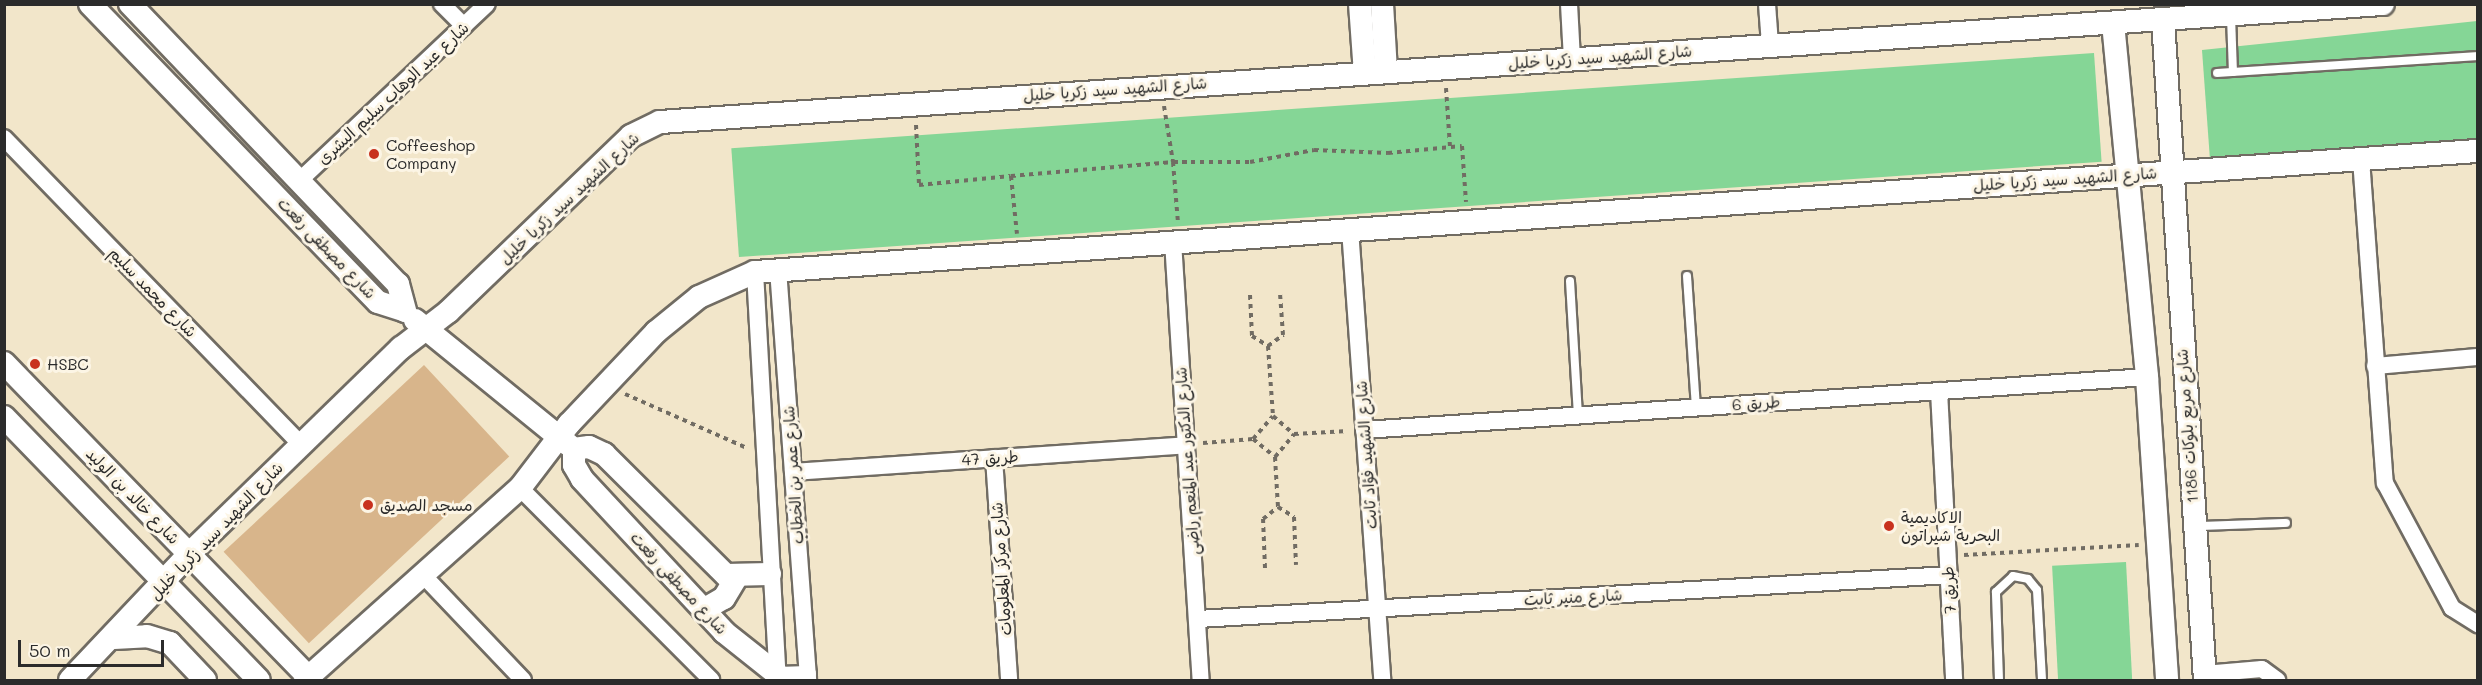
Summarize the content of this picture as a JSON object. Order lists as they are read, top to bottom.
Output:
{
  "streets": {
    "street": [
      "شارع الشهيد سيد زكريا خليل",
      "شارع عبد الوهاب سليم البشرى",
      "شارع مصطفى رفعت",
      "شارع محمد سليم",
      "طريق 6",
      "شارع مربع بلوكات 1186",
      "شارع الشهيد فؤاد ثابت",
      "طريق 47",
      "شارع الدكتور عبد المنعم راضى",
      "شارع عمر بن الخطاب",
      "شارع خالد بن الوليد",
      "شارع مركز المعلومات",
      "طريق 7",
      "شارع منير ثابت"
    ]
  },
  "crossings": [
    ["شارع الشهيد سيد زكريا خليل", "شارع مصطفى رفعت"],
    ["شارع الشهيد سيد زكريا خليل", "شارع محمد سليم"],
    ["شارع الشهيد سيد زكريا خليل", "شارع مربع بلوكات 1186"],
    ["شارع الشهيد سيد زكريا خليل", "شارع الشهيد فؤاد ثابت"],
    ["شارع الشهيد سيد زكريا خليل", "شارع الدكتور عبد المنعم راضى"],
    ["شارع الشهيد سيد زكريا خليل", "شارع عمر بن الخطاب"],
    ["شارع الشهيد سيد زكريا خليل", "شارع خالد بن الوليد"],
    ["شارع عبد الوهاب سليم البشرى", "شارع مصطفى رفعت"],
    ["شارع مصطفى رفعت", "شارع عمر بن الخطاب"],
    ["طريق 6", "شارع الشهيد فؤاد ثابت"],
    ["طريق 6", "طريق 7"],
    ["شارع الشهيد فؤاد ثابت", "شارع منير ثابت"],
    ["طريق 47", "شارع الدكتور عبد المنعم راضى"],
    ["طريق 47", "شارع عمر بن الخطاب"],
    ["طريق 47", "شارع مركز المعلومات"],
    ["شارع الدكتور عبد المنعم راضى", "شارع منير ثابت"],
    ["طريق 7", "شارع منير ثابت"]
  ],
  "places": [
    "Coffeeshop Company",
    "HSBC",
    "مسجد الصديق",
    "الاكاديمية البحرية شيراتون"
  ],
  "scale_bar": "50 m"
}
